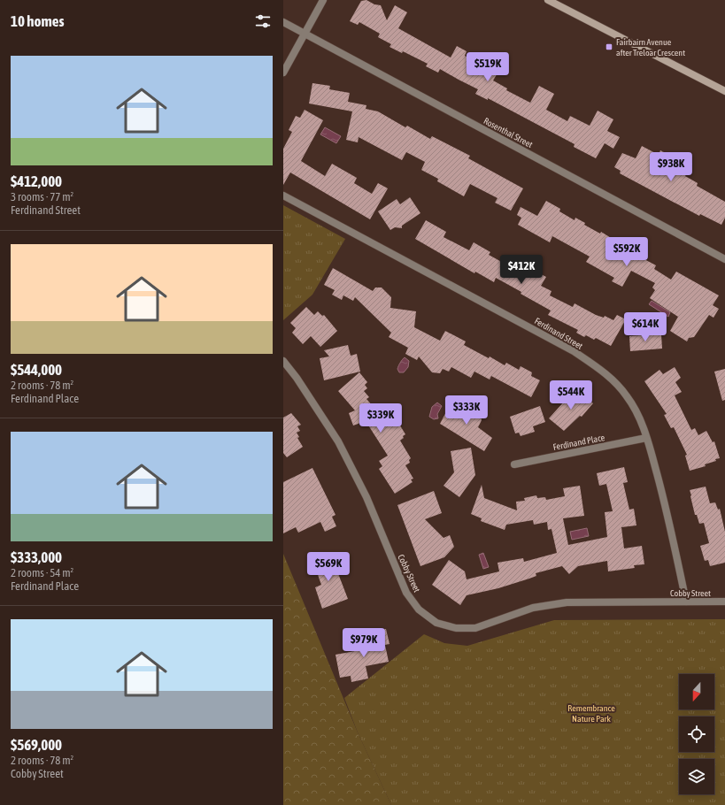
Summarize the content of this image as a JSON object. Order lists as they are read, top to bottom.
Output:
{
  "streets": {
    "street": [
      "Rosenthal Street",
      "Ferdinand Street",
      "Ferdinand Place",
      "Cobby Street"
    ]
  },
  "crossings": [
    ["Ferdinand Street", "Ferdinand Place"],
    ["Ferdinand Street", "Cobby Street"]
  ],
  "parks": ["Remembrance Nature Park"],
  "places": {
    "transit": ["Fairbairn Avenue after Treloar Crescent"]
  },
  "north": "bottom",
  "page": {
    "heading": "10 homes",
    "list": [
      {
        "name": "$412,000",
        "note": "3 rooms · 77 m² · Ferdinand Street"
      },
      {
        "name": "$544,000",
        "note": "2 rooms · 78 m² · Ferdinand Place"
      },
      {
        "name": "$333,000",
        "note": "2 rooms · 54 m² · Ferdinand Place"
      },
      {
        "name": "$569,000",
        "note": "2 rooms · 78 m² · Cobby Street"
      }
    ],
    "price": [
      "$519K",
      "$938K",
      "$592K",
      "$412K",
      "$614K",
      "$544K",
      "$333K",
      "$339K",
      "$569K",
      "$979K"
    ]
  }
}
